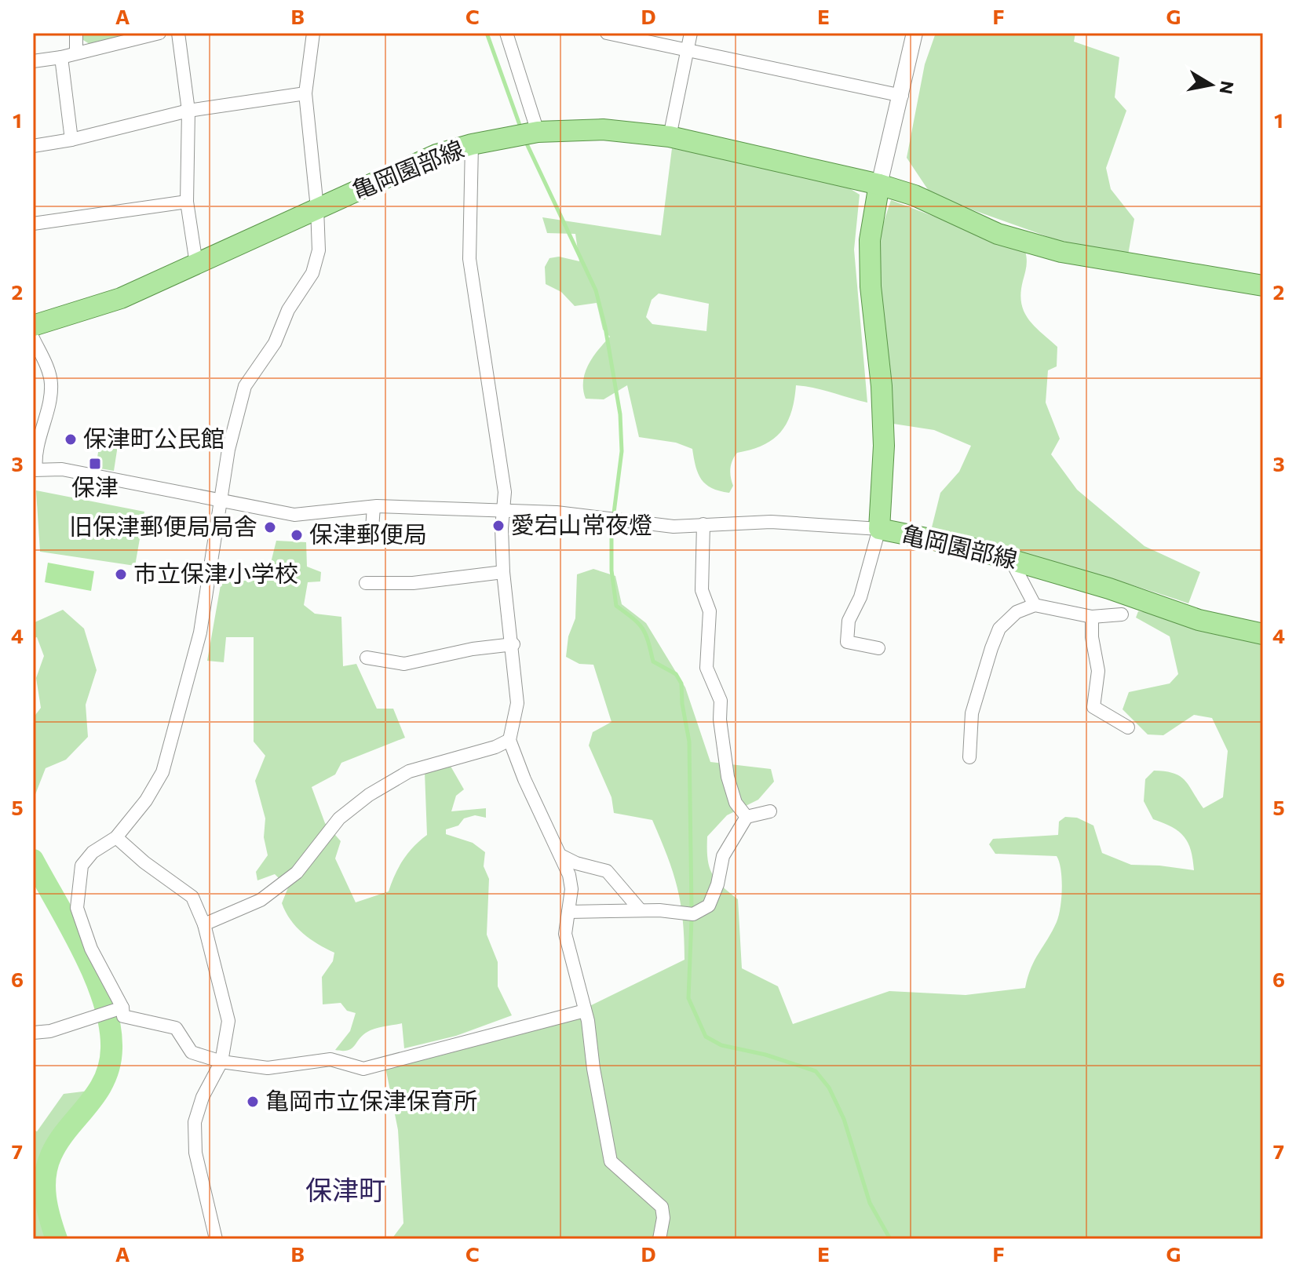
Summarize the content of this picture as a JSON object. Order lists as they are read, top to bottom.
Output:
{
  "streets": {
    "main road": ["亀岡園部線"]
  },
  "districts": ["保津町"],
  "places": {
    "other": [
      "保津町公民館",
      "愛宕山常夜燈",
      "旧保津郵便局局舎",
      "保津郵便局",
      "市立保津小学校",
      "亀岡市立保津保育所"
    ],
    "transit": ["保津"]
  },
  "north": "right",
  "grid": {
    "columns": [
      "A",
      "B",
      "C",
      "D",
      "E",
      "F",
      "G"
    ],
    "rows": [
      "1",
      "2",
      "3",
      "4",
      "5",
      "6",
      "7"
    ]
  }
}
